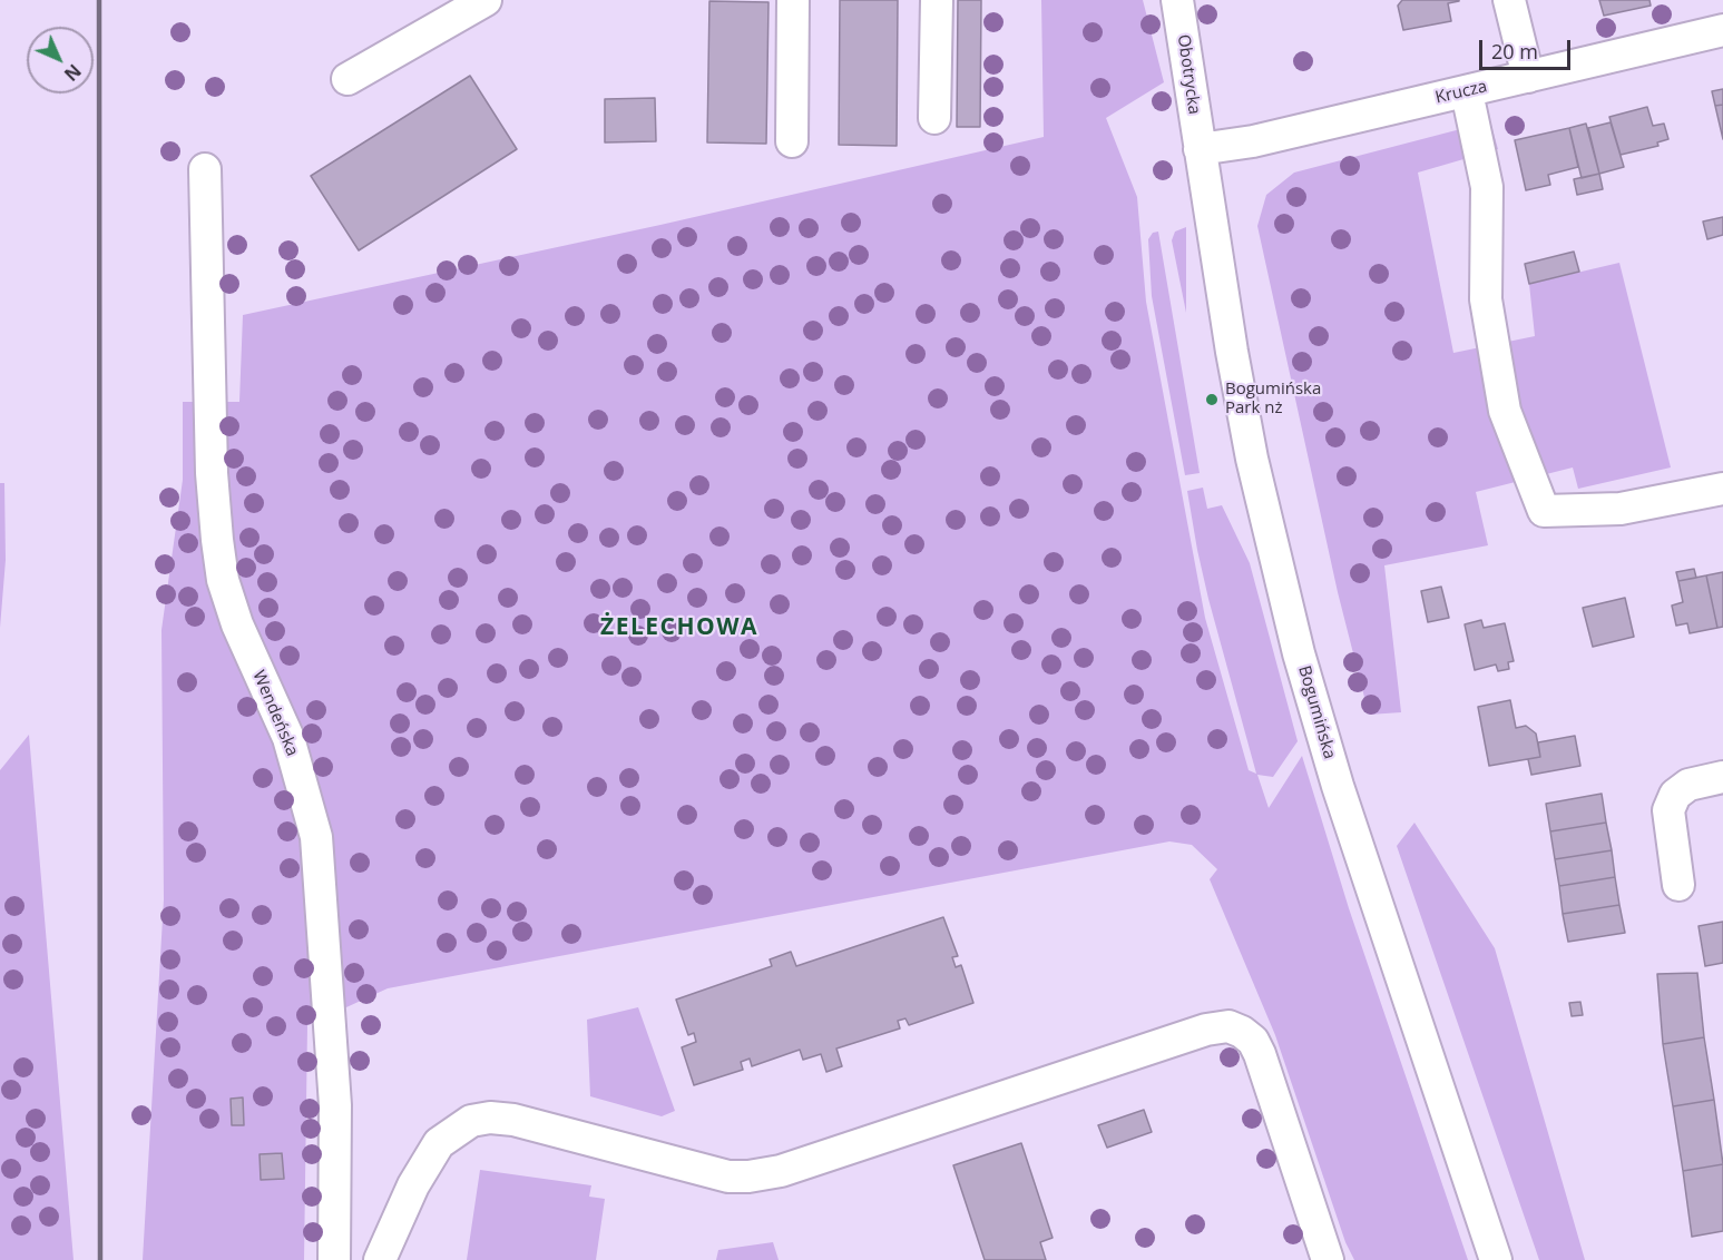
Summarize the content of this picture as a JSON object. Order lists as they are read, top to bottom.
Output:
{
  "streets": {
    "street": [
      "Obotrycka",
      "Krucza",
      "Bogumińska",
      "Wendeńska"
    ]
  },
  "crossings": [
    ["Obotrycka", "Krucza"],
    ["Obotrycka", "Bogumińska"],
    ["Krucza", "Bogumińska"]
  ],
  "districts": ["ŻELECHOWA"],
  "places": ["Bogumińska Park nż"],
  "scale_bar": "20 m",
  "north": "bottom right"
}
